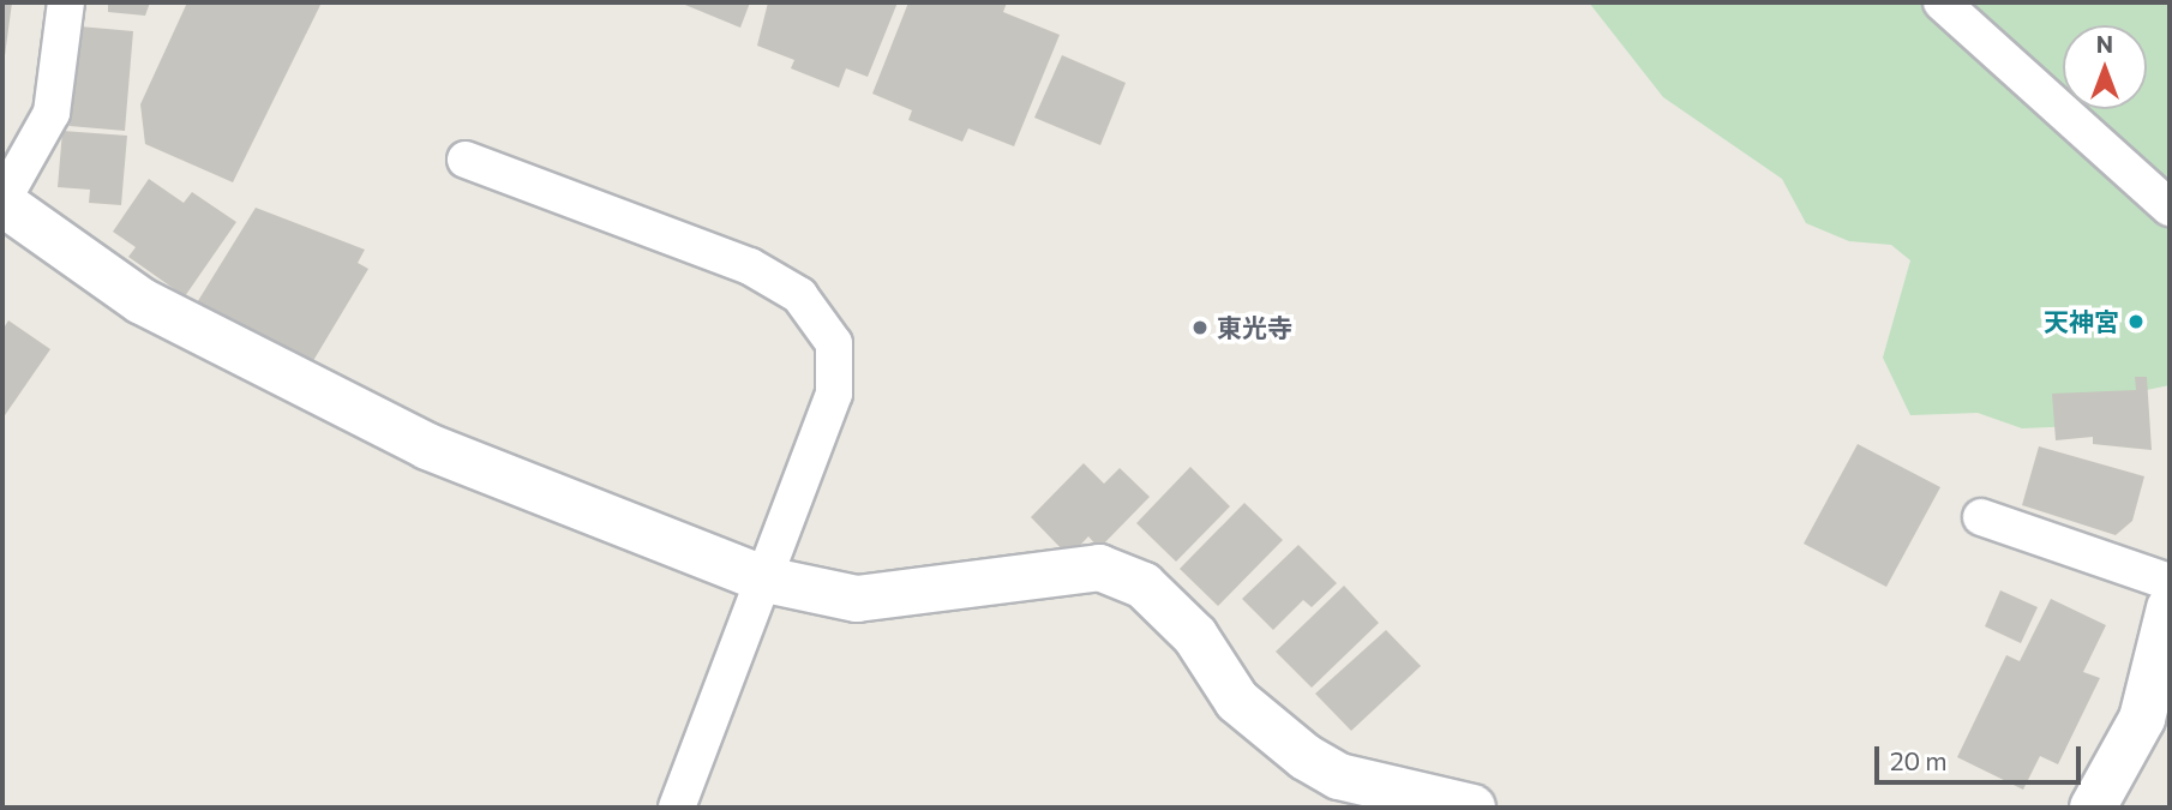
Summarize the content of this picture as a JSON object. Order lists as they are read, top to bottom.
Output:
{
  "places": ["天神宮", "東光寺"],
  "scale_bar": "20 m",
  "north": "top"
}
